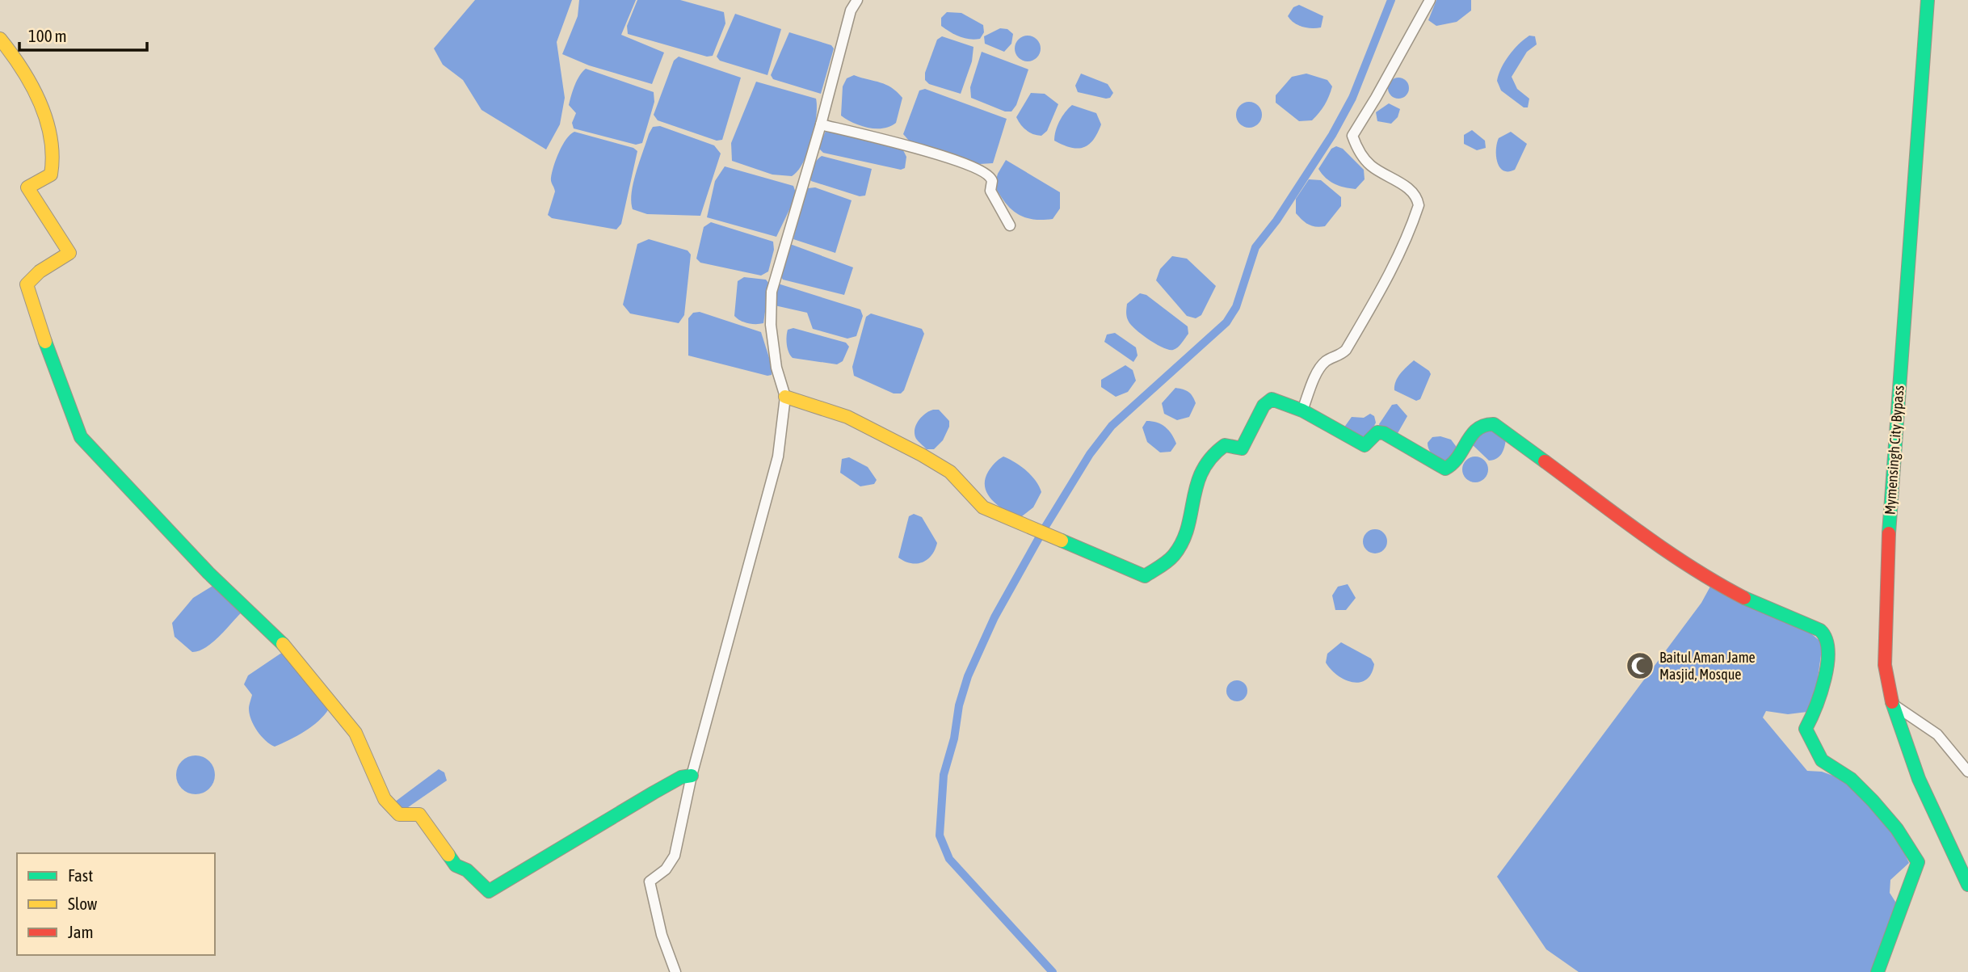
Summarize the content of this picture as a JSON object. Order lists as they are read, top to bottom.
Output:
{
  "streets": {
    "main road": ["Mymensingh City Bypass"]
  },
  "places": {
    "mosque": ["Baitul Aman Jame Masjid, Mosque"]
  },
  "legend": ["Fast", "Slow", "Jam"],
  "scale_bar": "100 m"
}
